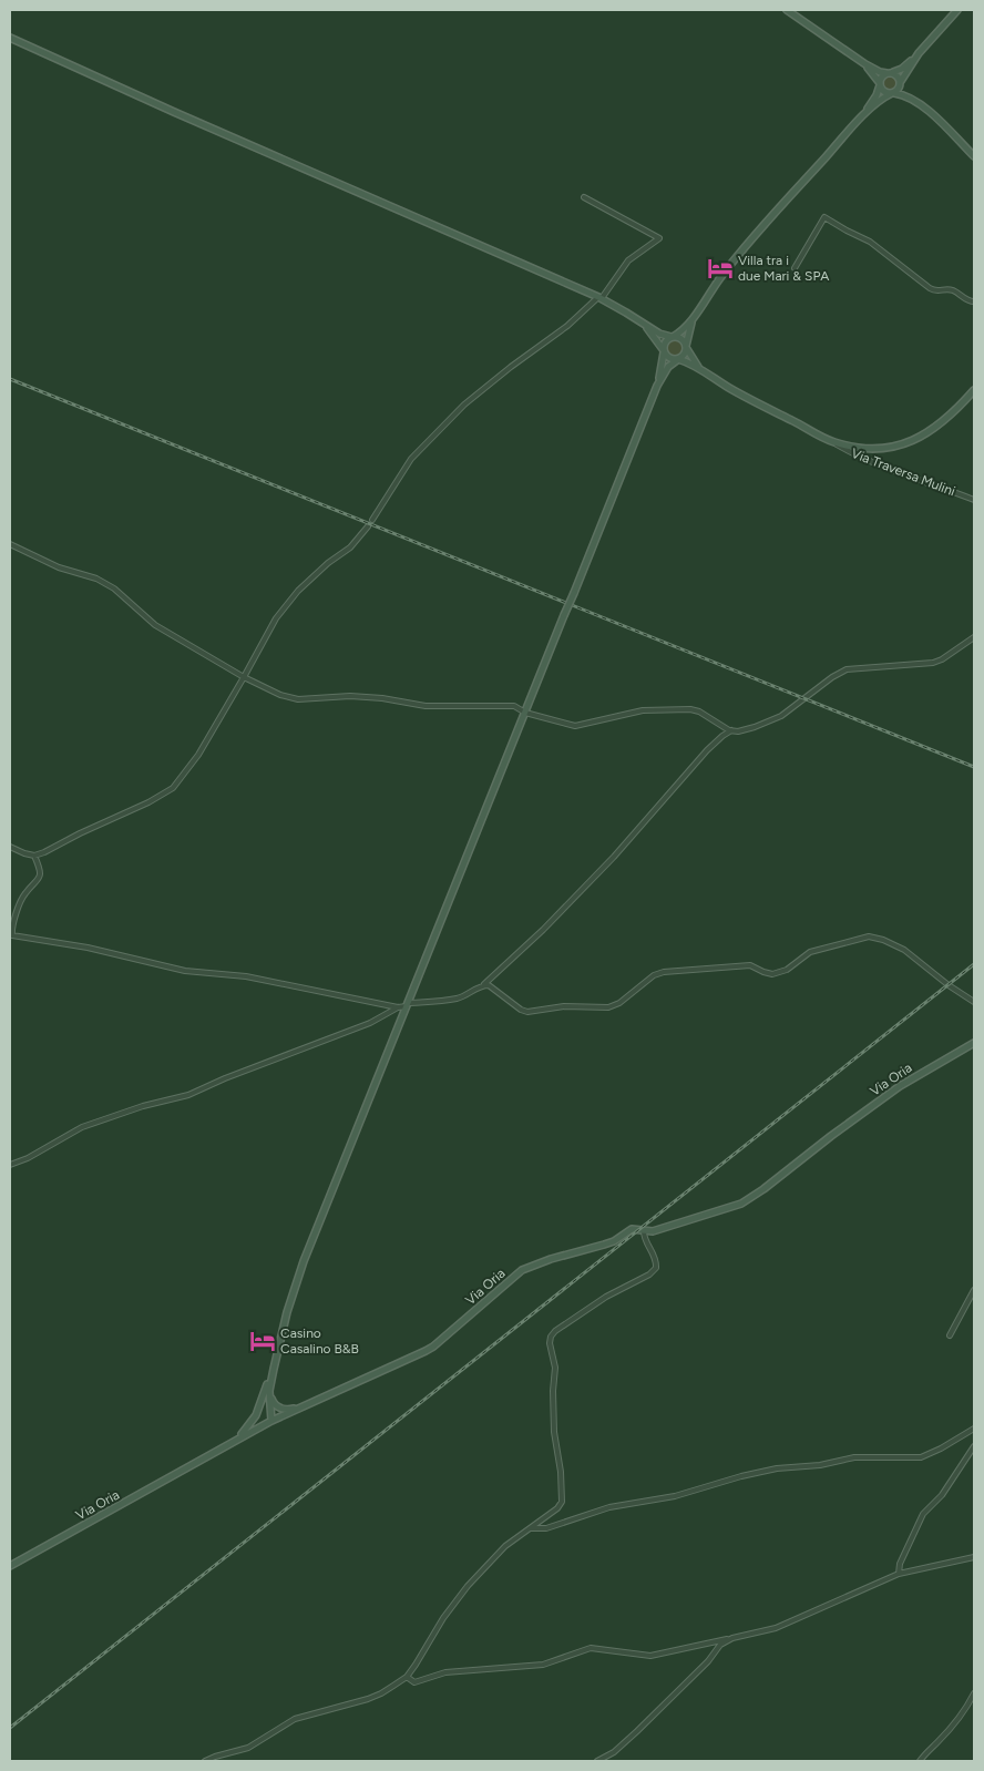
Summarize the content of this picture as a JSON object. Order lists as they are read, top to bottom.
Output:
{
  "streets": {
    "main road": ["Via Oria"],
    "street": ["Via Traversa Mulini"]
  },
  "places": {
    "hotel": ["Villa tra i due Mari & SPA", "Casino Casalino B&B"]
  }
}
